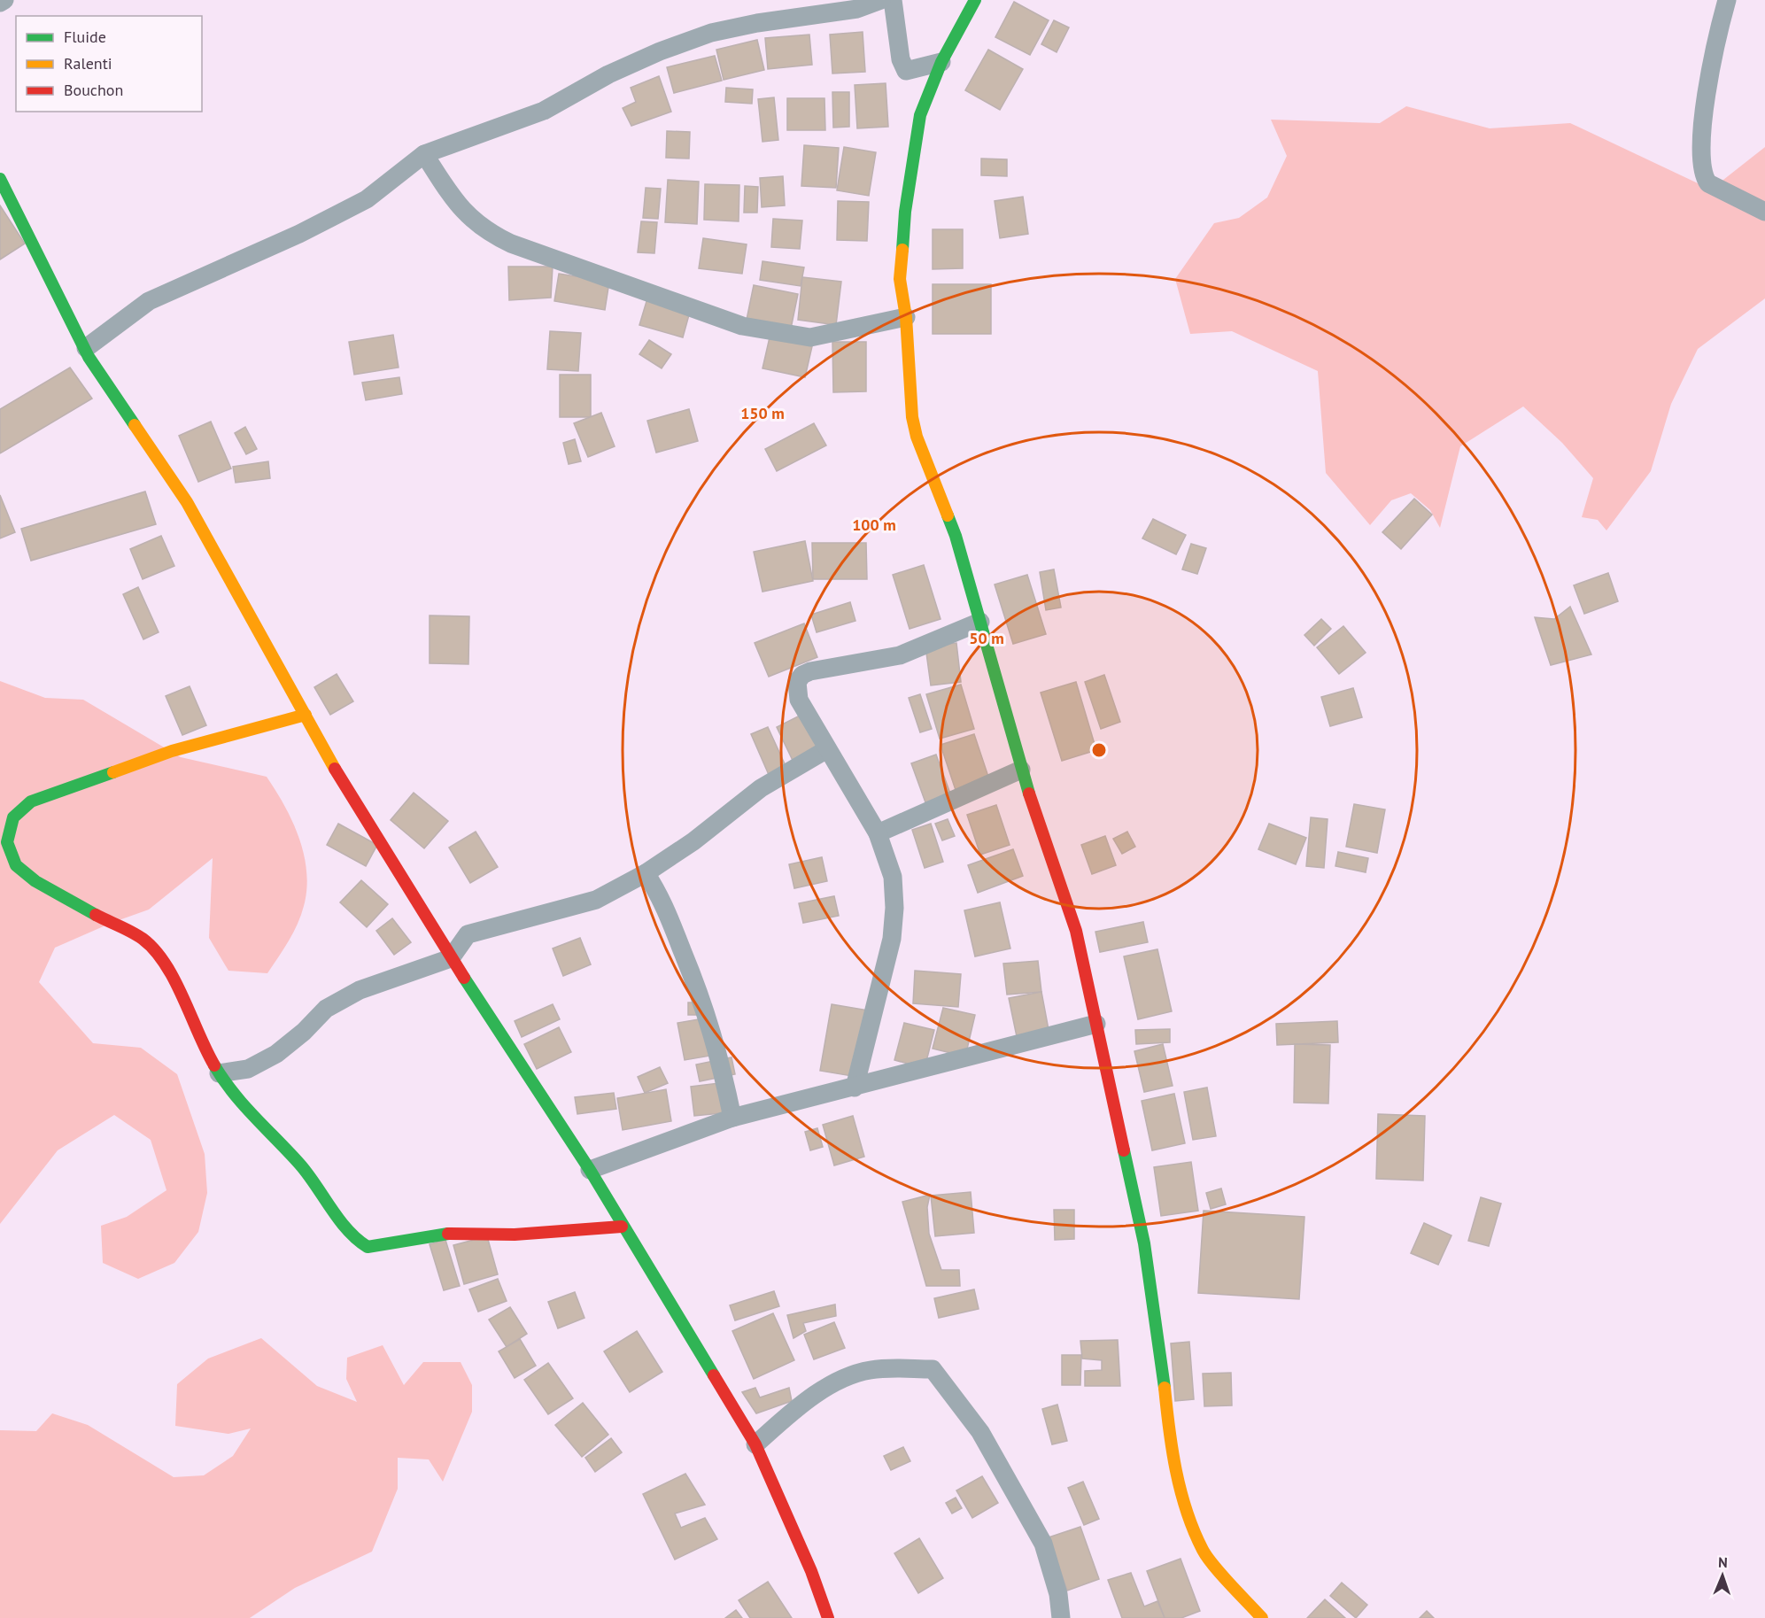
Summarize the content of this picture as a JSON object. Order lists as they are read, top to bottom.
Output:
{
  "legend": ["Fluide", "Ralenti", "Bouchon"],
  "north": "top",
  "rings": ["150 m", "100 m", "50 m"]
}
